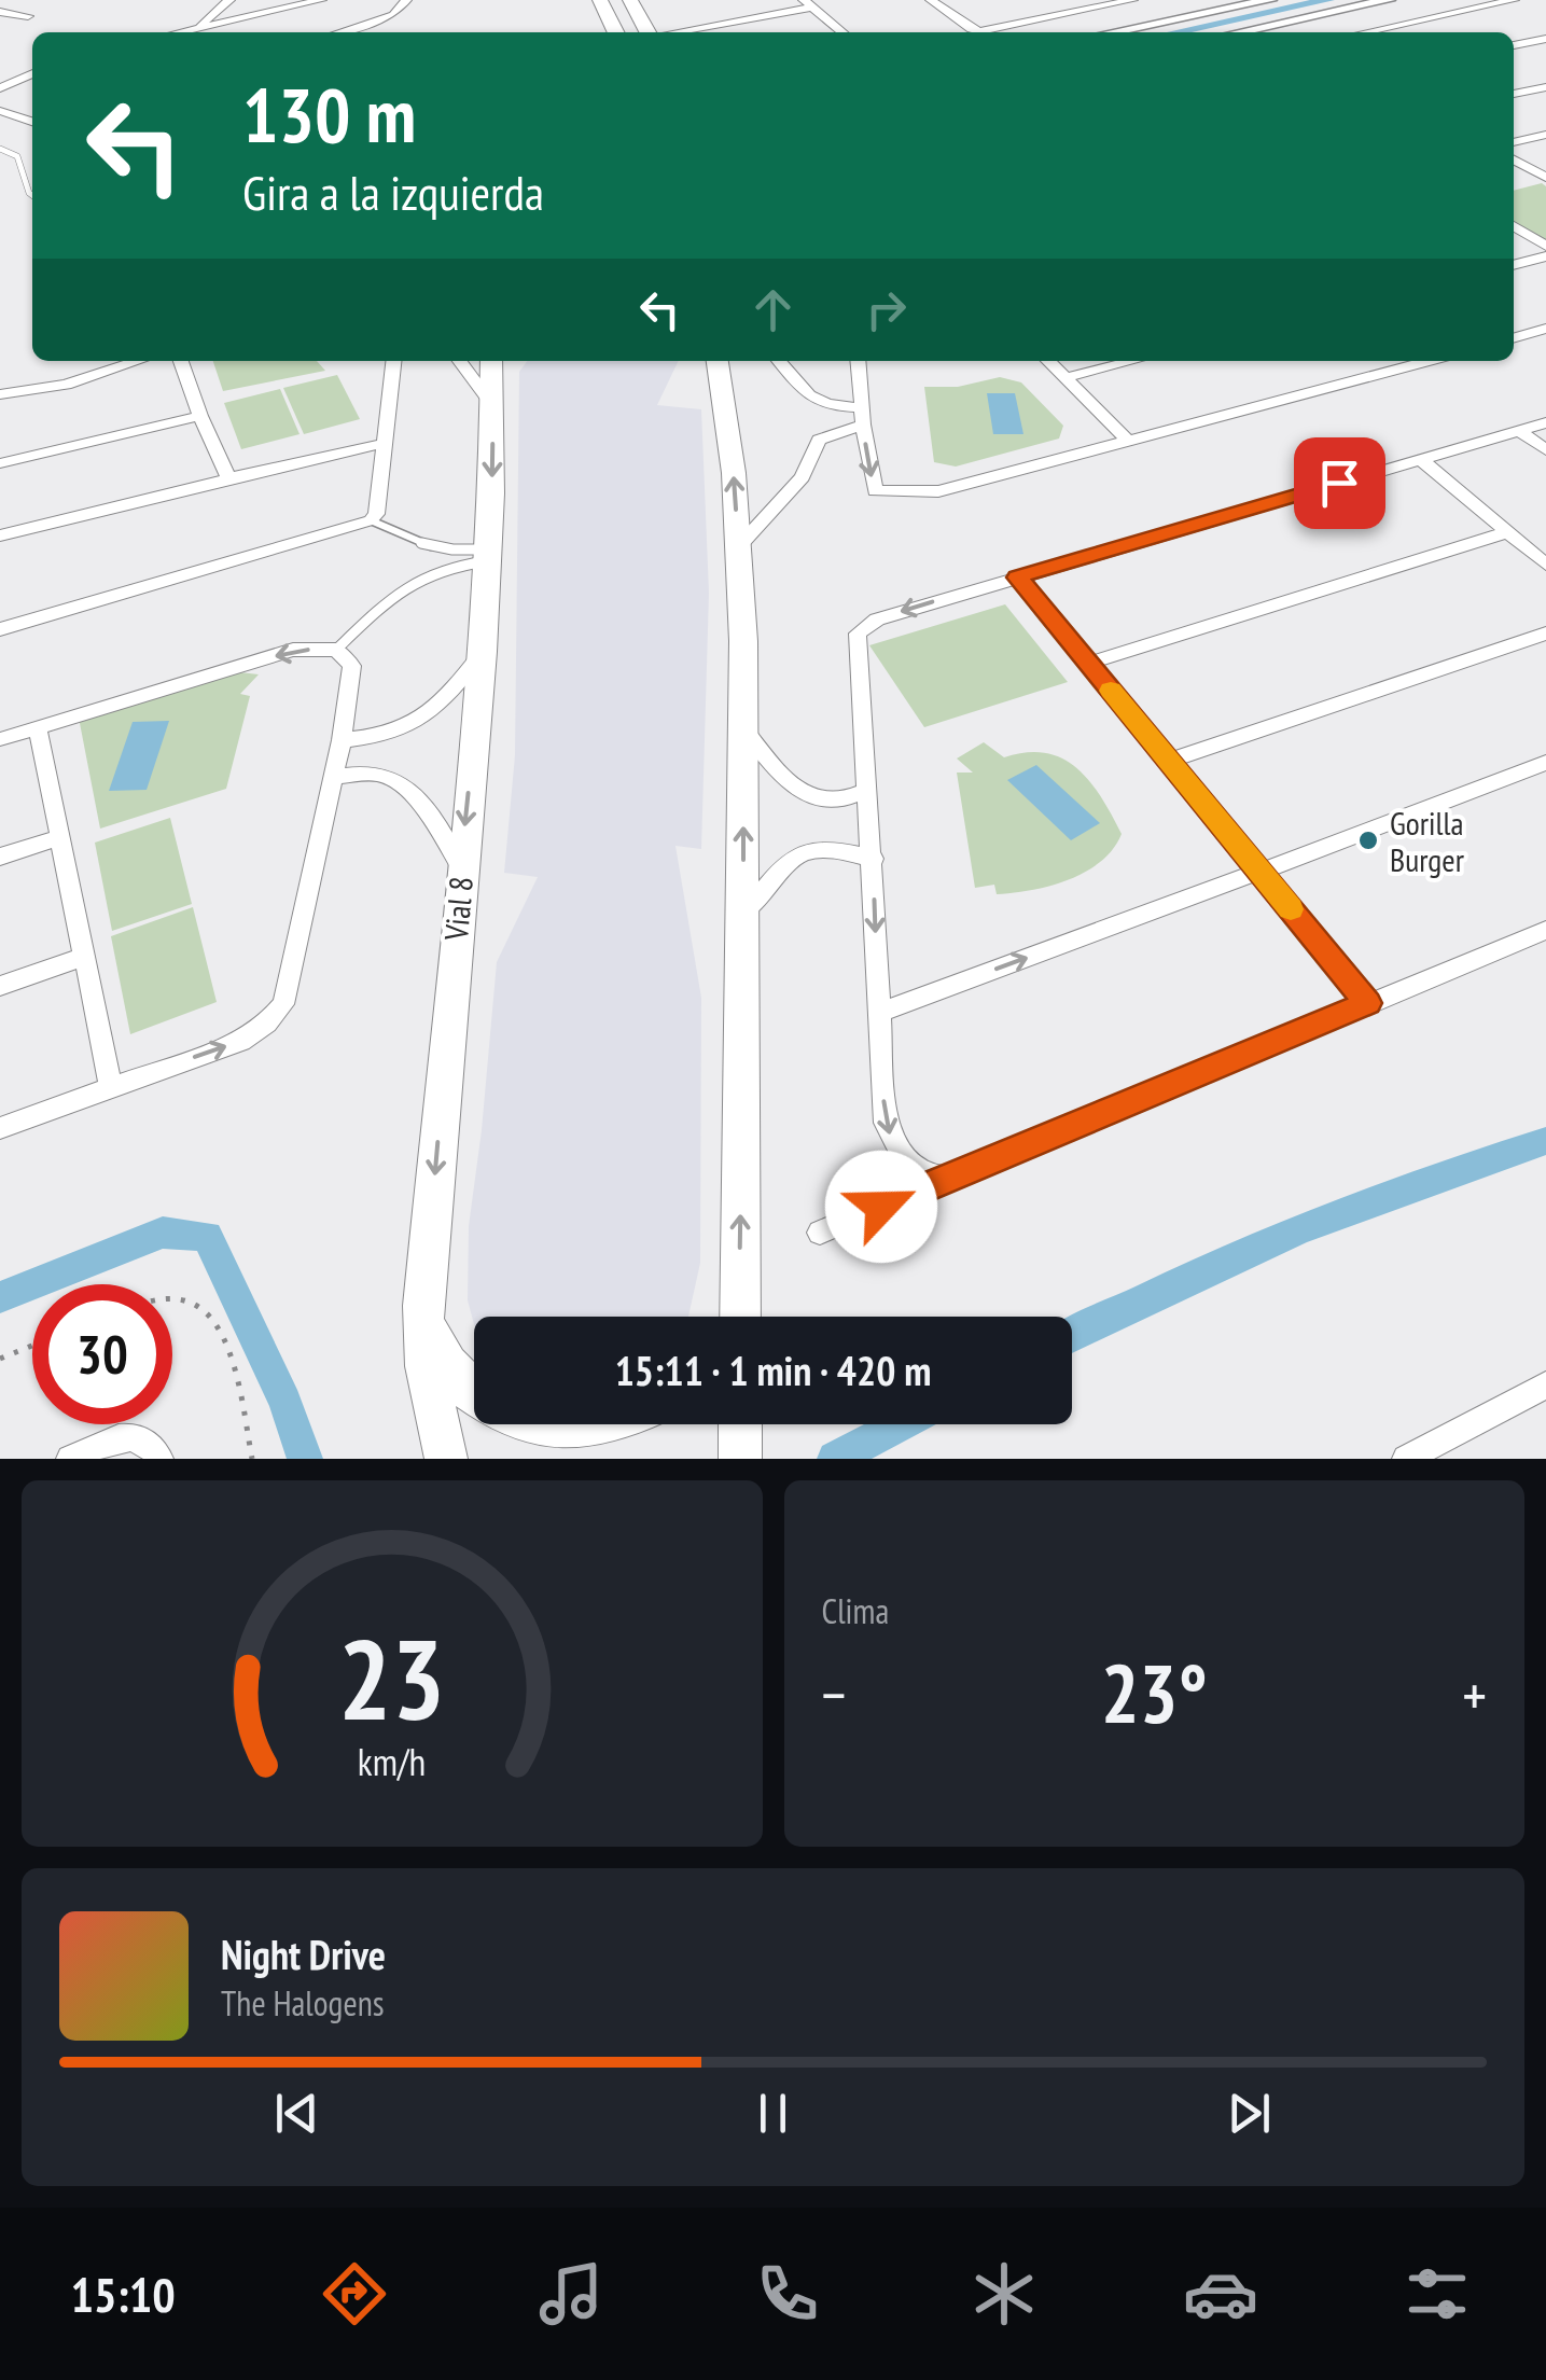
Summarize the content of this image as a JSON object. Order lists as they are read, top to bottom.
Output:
{
  "streets": {
    "main road": ["Vial 8"]
  },
  "one_way": ["Vial 8"],
  "places": ["Gorilla Burger"],
  "page": {
    "turn": ["130 m", "Gira a la izquierda"],
    "limit": "30",
    "trip": "15:11 · 1 min · 420 m",
    "tile": "Clima",
    "heat": ["−", "23°", "+"],
    "song": ["Night Drive", "The Halogens"],
    "tabs": "15:10",
    "gauge": ["23", "km/h"]
  }
}
